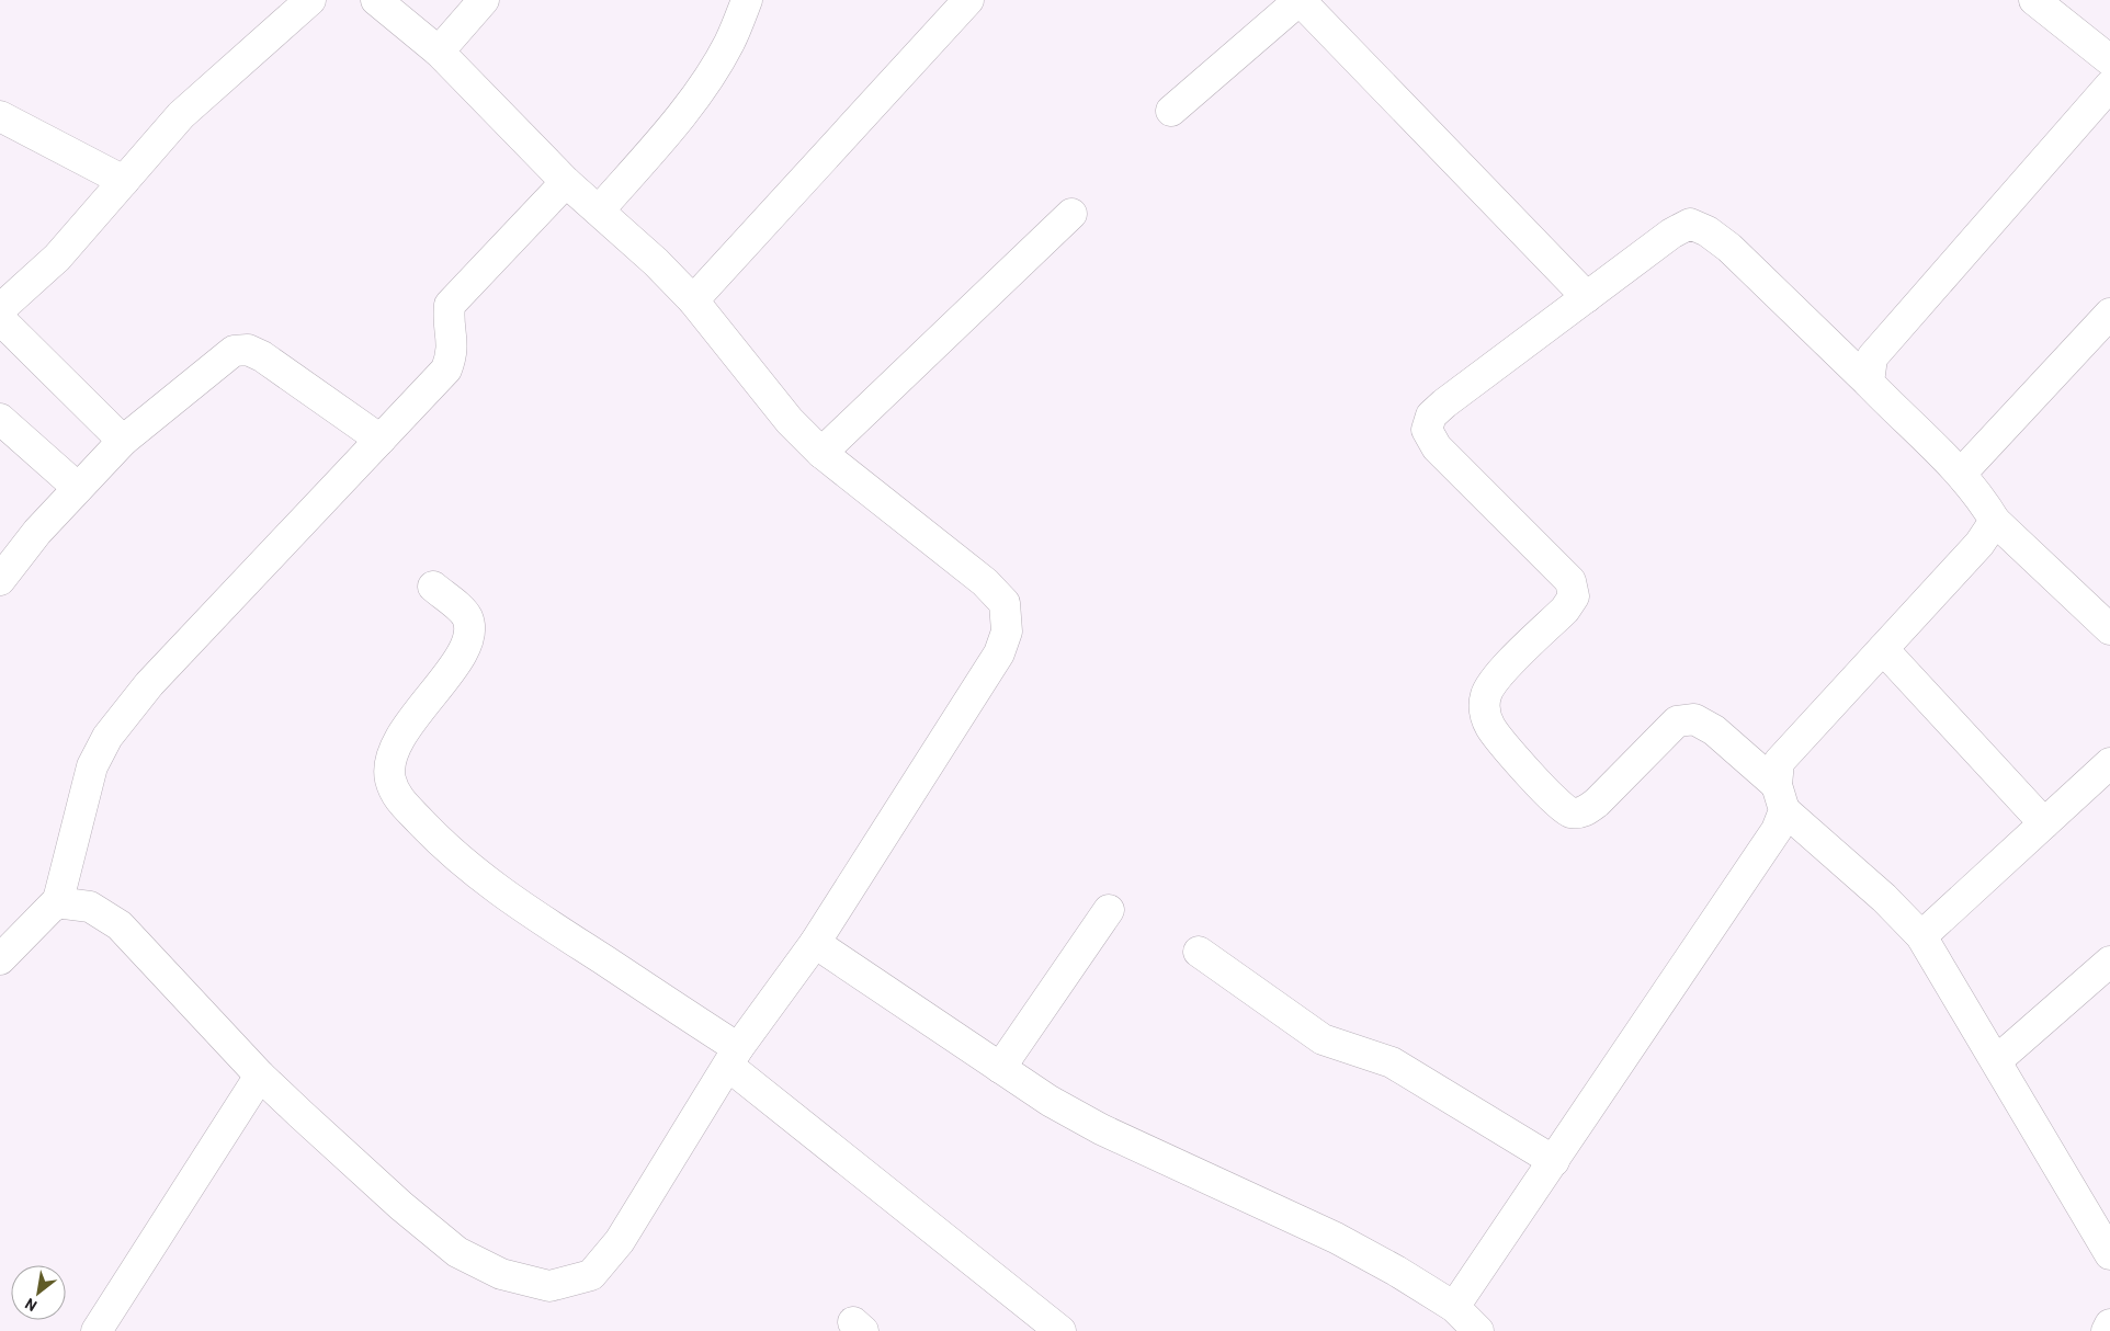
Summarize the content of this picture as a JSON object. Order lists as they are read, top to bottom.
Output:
{
  "north": "bottom left"
}
